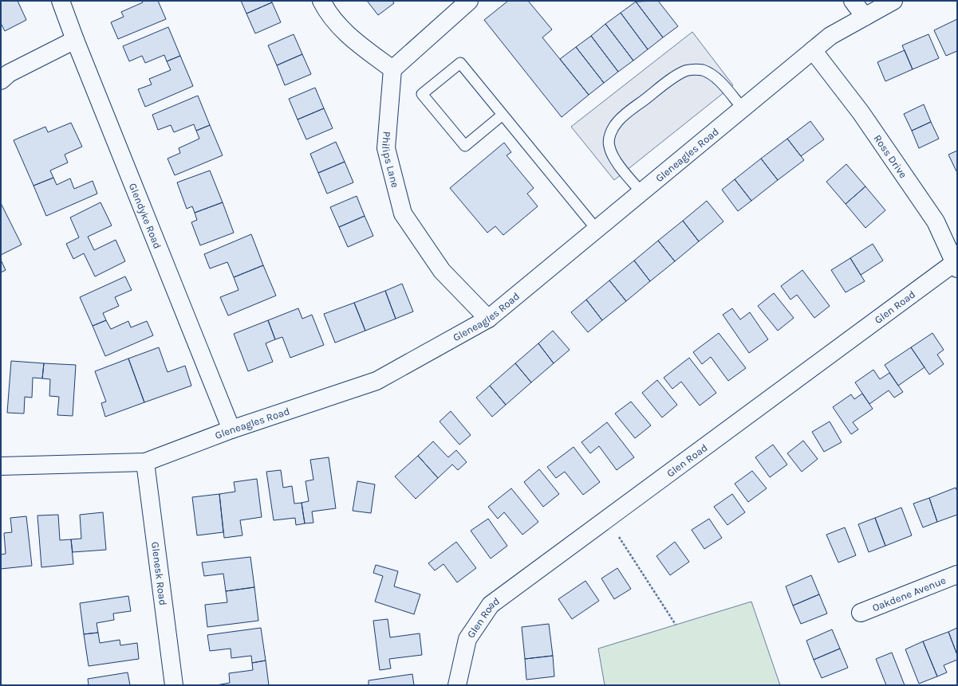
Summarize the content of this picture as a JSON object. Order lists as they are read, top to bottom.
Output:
{
  "streets": {
    "street": [
      "Gleneagles Road",
      "Ross Drive",
      "Philips Lane",
      "Glendyke Road",
      "Glen Road",
      "Glenesk Road",
      "Oakdene Avenue"
    ]
  },
  "crossings": [
    ["Gleneagles Road", "Ross Drive"],
    ["Gleneagles Road", "Philips Lane"],
    ["Gleneagles Road", "Glendyke Road"],
    ["Gleneagles Road", "Glenesk Road"],
    ["Ross Drive", "Glen Road"]
  ]
}
